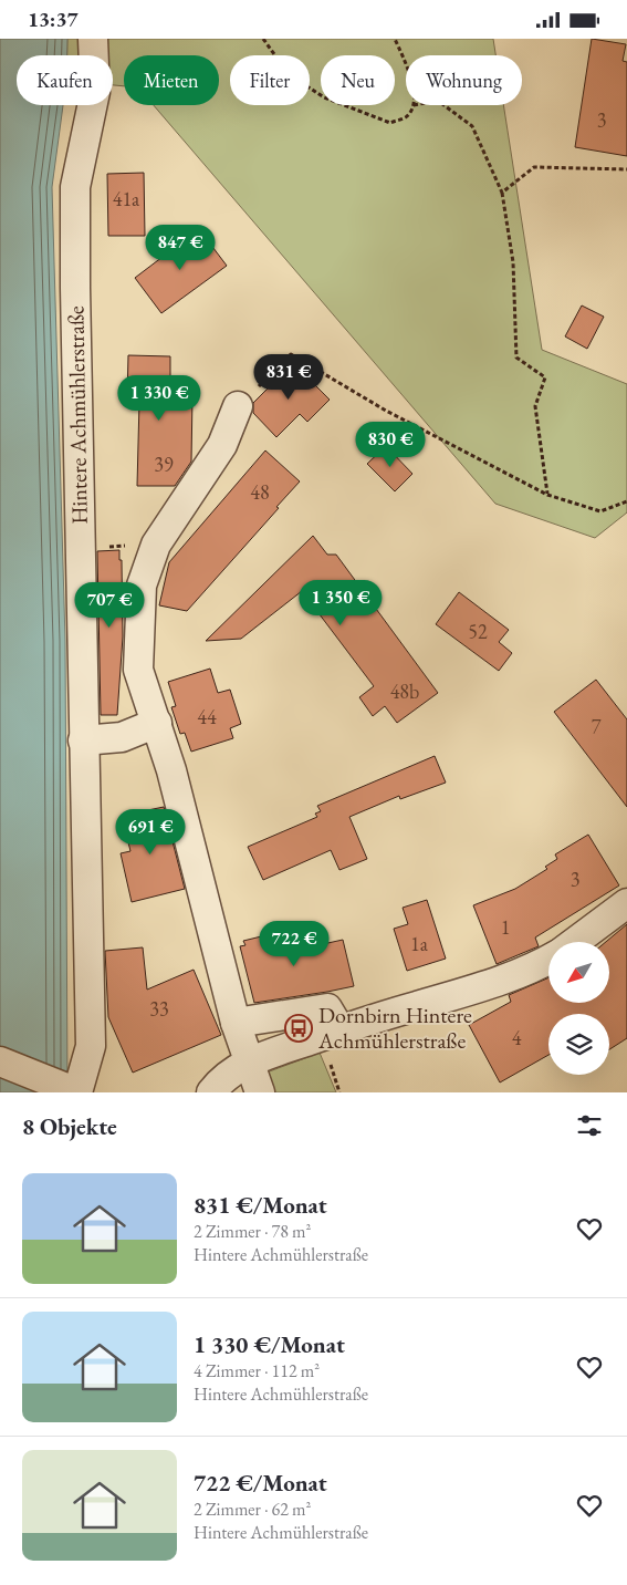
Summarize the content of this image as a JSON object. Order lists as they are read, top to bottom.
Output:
{
  "streets": {
    "street": ["Hintere Achmühlerstraße"]
  },
  "places": {
    "bus stop": ["Dornbirn Hintere Achmühlerstraße"]
  },
  "house_numbers": [
    "3",
    "41a",
    "39",
    "48",
    "52",
    "48b",
    "44",
    "7",
    "3",
    "1",
    "1a",
    "33",
    "4"
  ],
  "north": "bottom left",
  "page": {
    "status": "13:37",
    "chip": [
      "Kaufen",
      "Mieten",
      "Filter",
      "Neu",
      "Wohnung"
    ],
    "price": [
      "847 €",
      "831 €",
      "1 330 €",
      "830 €",
      "1 350 €",
      "707 €",
      "691 €",
      "722 €"
    ],
    "heading": "8 Objekte",
    "list": [
      {
        "name": "831 €/Monat",
        "note": "2 Zimmer · 78 m² · Hintere Achmühlerstraße"
      },
      {
        "name": "1 330 €/Monat",
        "note": "4 Zimmer · 112 m² · Hintere Achmühlerstraße"
      },
      {
        "name": "722 €/Monat",
        "note": "2 Zimmer · 62 m² · Hintere Achmühlerstraße"
      }
    ]
  }
}
